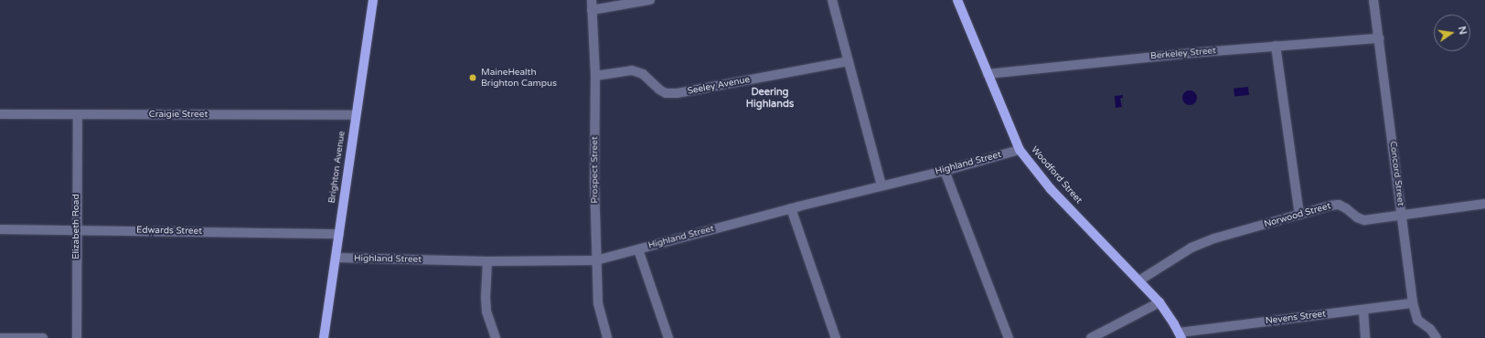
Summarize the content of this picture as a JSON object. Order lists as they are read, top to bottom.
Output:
{
  "streets": {
    "main road": ["Brighton Avenue", "Woodford Street"],
    "street": [
      "Berkeley Street",
      "Seeley Avenue",
      "Craigie Street",
      "Highland Street",
      "Prospect Street",
      "Concord Street",
      "Norwood Street",
      "Elizabeth Road",
      "Edwards Street",
      "Nevens Street"
    ]
  },
  "crossings": [
    ["Berkeley Street", "Concord Street"],
    ["Berkeley Street", "Woodford Street"],
    ["Seeley Avenue", "Prospect Street"],
    ["Craigie Street", "Brighton Avenue"],
    ["Craigie Street", "Elizabeth Road"],
    ["Highland Street", "Brighton Avenue"],
    ["Highland Street", "Prospect Street"],
    ["Highland Street", "Woodford Street"],
    ["Brighton Avenue", "Edwards Street"],
    ["Concord Street", "Norwood Street"],
    ["Concord Street", "Nevens Street"],
    ["Woodford Street", "Norwood Street"],
    ["Woodford Street", "Nevens Street"],
    ["Elizabeth Road", "Edwards Street"]
  ],
  "districts": ["Deering Highlands"],
  "places": ["MaineHealth Brighton Campus"],
  "north": "right"
}
